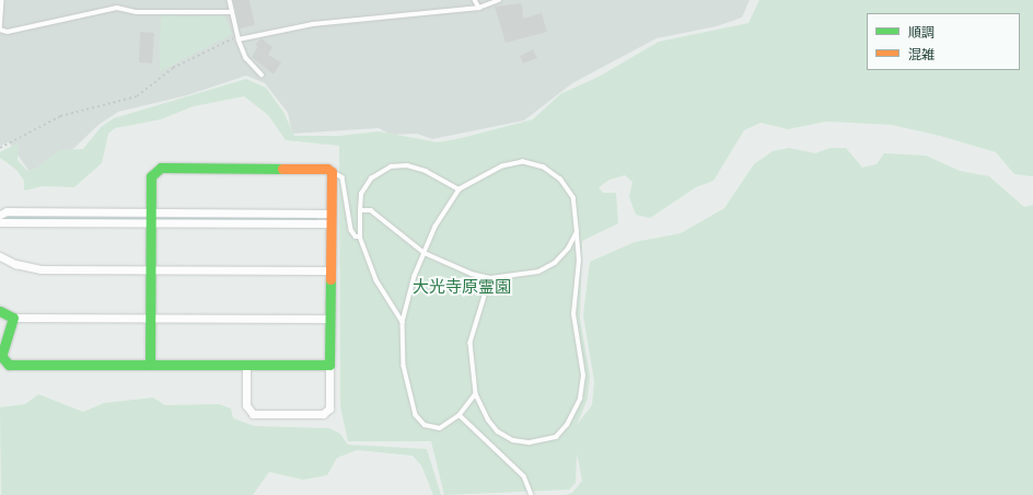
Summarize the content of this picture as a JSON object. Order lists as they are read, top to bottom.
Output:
{
  "parks": ["大光寺原霊園"],
  "legend": ["順調", "混雑"]
}
